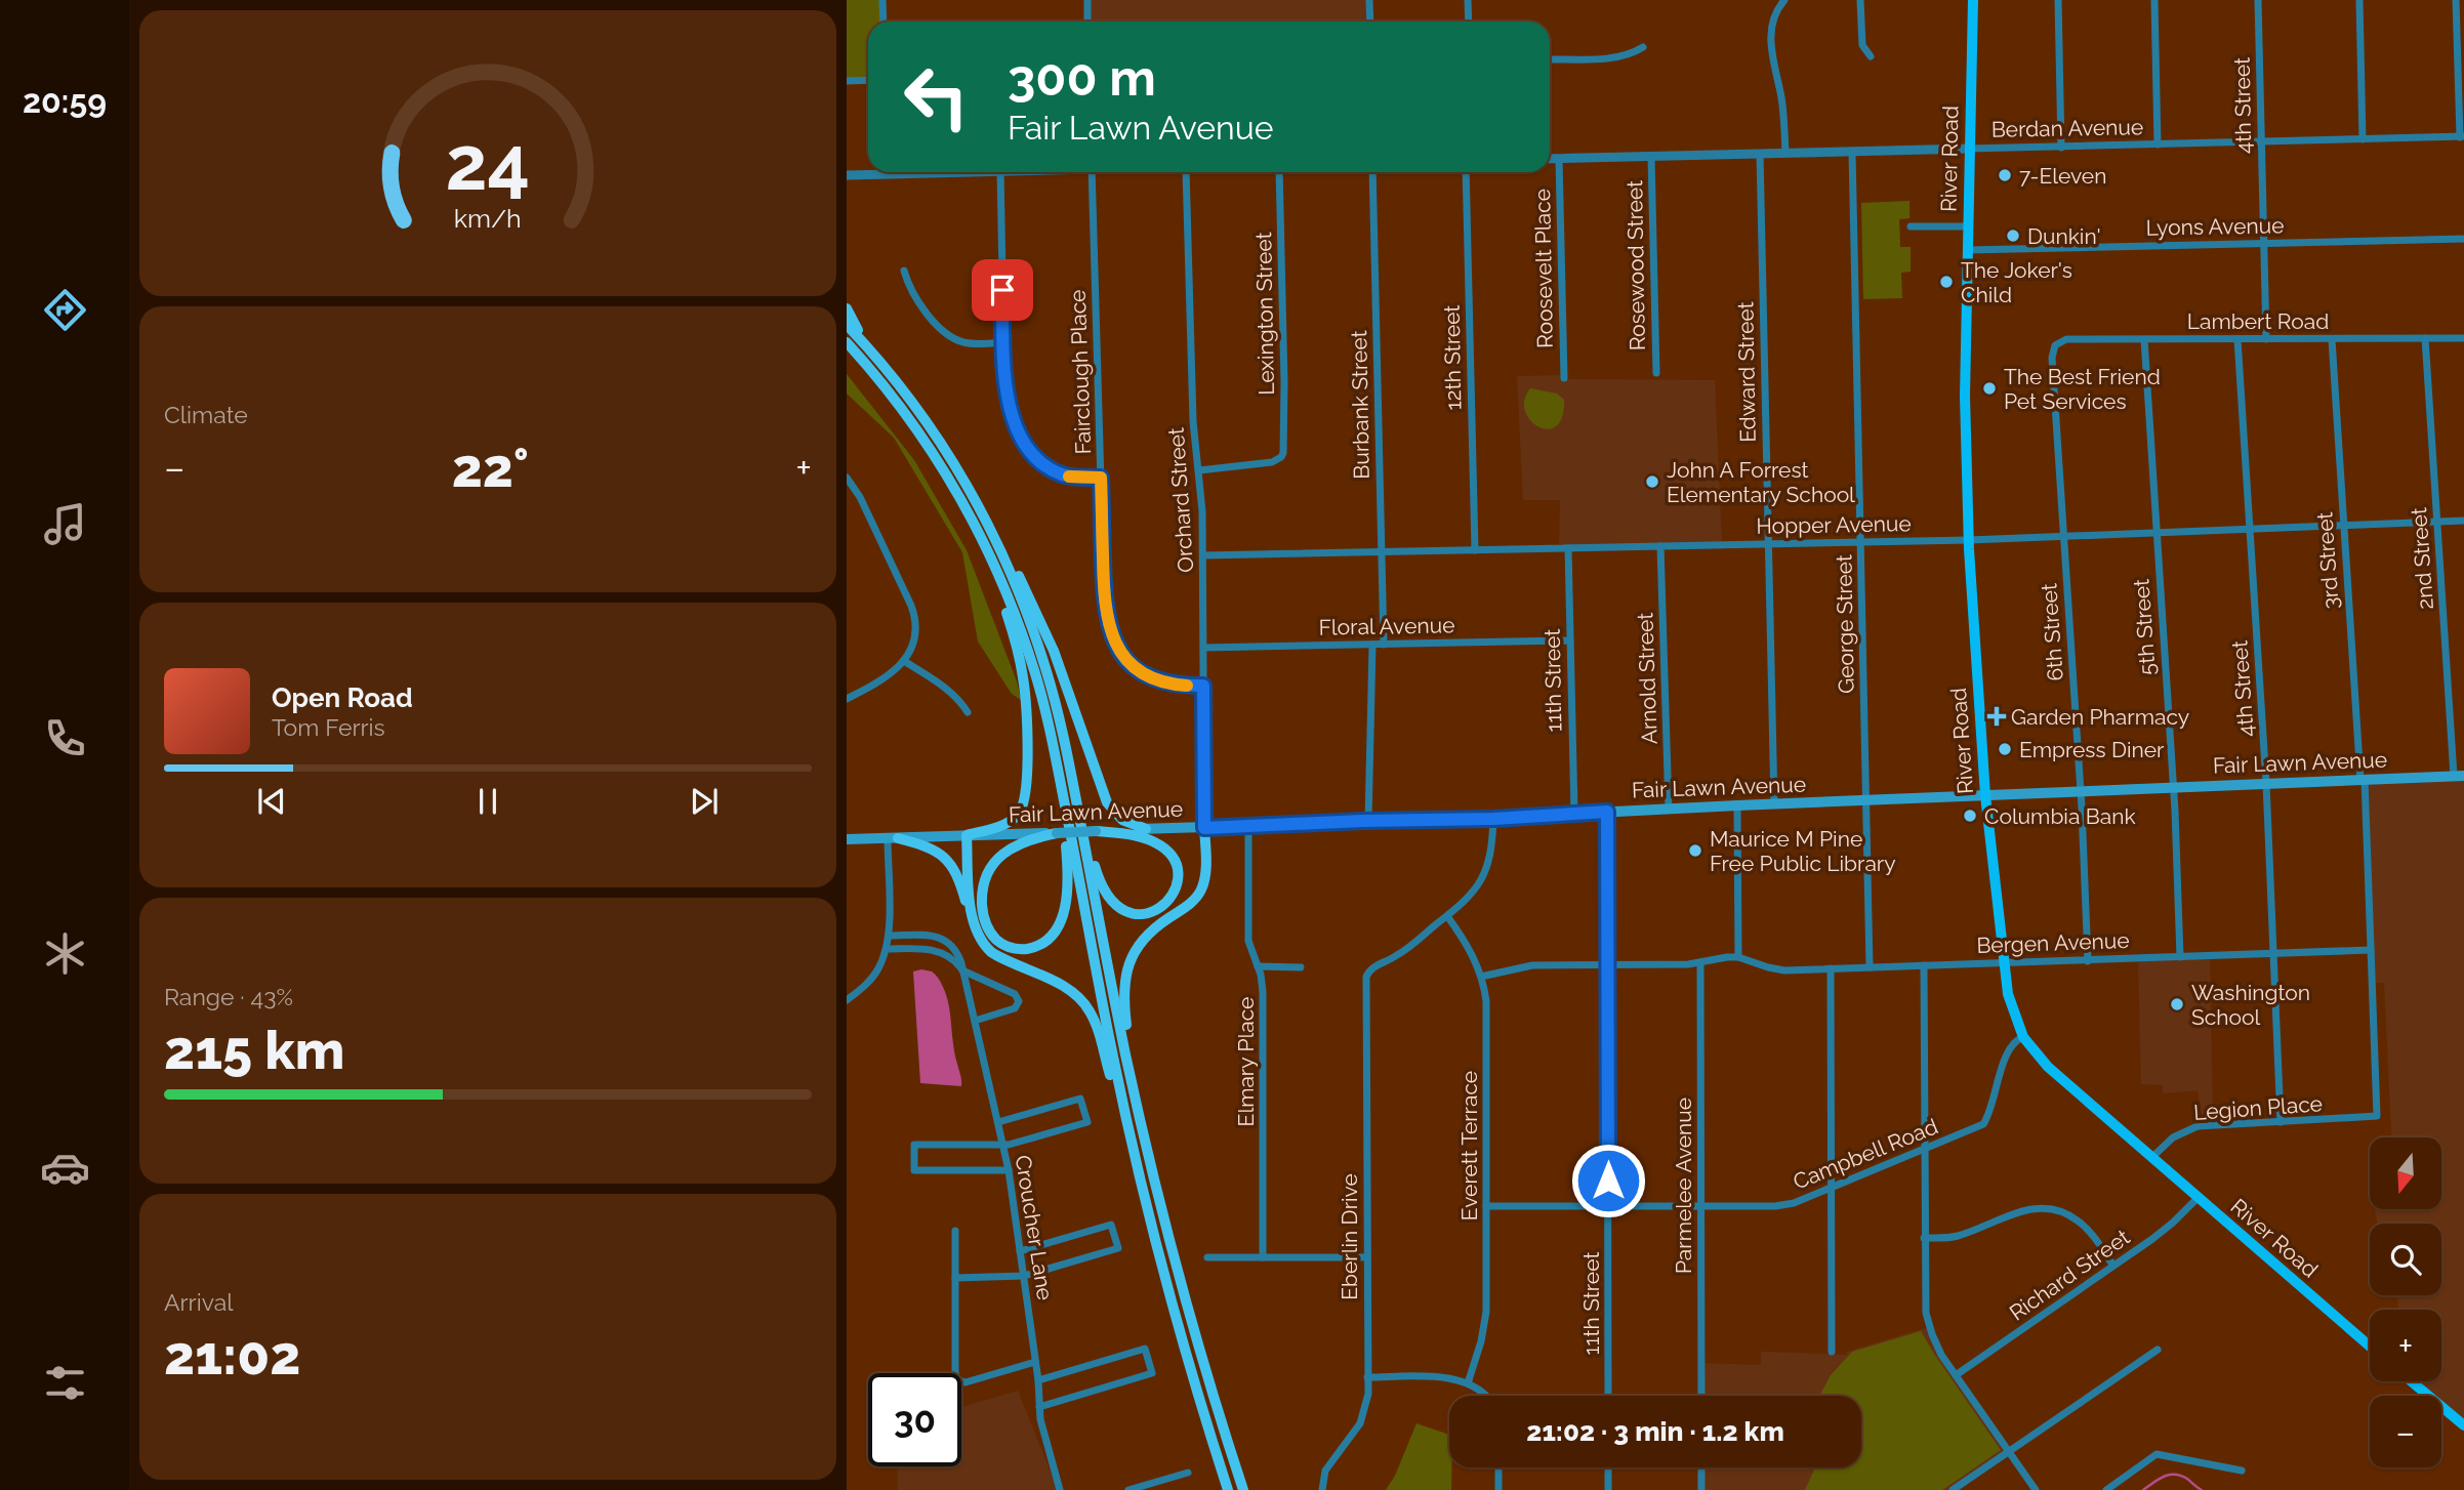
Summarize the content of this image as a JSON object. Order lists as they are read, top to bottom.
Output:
{
  "streets": {
    "main road": ["River Road", "Fair Lawn Avenue"],
    "street": [
      "4th Street",
      "Berdan Avenue",
      "Lyons Avenue",
      "Rosewood Street",
      "Roosevelt Place",
      "Lexington Street",
      "Lambert Road",
      "12th Street",
      "Fairclough Place",
      "Edward Street",
      "Burbank Street",
      "Orchard Street",
      "Hopper Avenue",
      "2nd Street",
      "3rd Street",
      "George Street",
      "Floral Avenue",
      "5th Street",
      "6th Street",
      "Arnold Street",
      "11th Street",
      "Bergen Avenue",
      "Elmary Place",
      "Legion Place",
      "Everett Terrace",
      "Campbell Road",
      "Parmelee Avenue",
      "Croucher Lane",
      "Eberlin Drive",
      "Richard Street"
    ]
  },
  "crossings": [
    ["4th Street", "Berdan Avenue"],
    ["4th Street", "Lyons Avenue"],
    ["4th Street", "Lambert Road"],
    ["4th Street", "Hopper Avenue"],
    ["4th Street", "Fair Lawn Avenue"],
    ["4th Street", "Bergen Avenue"],
    ["4th Street", "Legion Place"],
    ["Berdan Avenue", "River Road"],
    ["Berdan Avenue", "Rosewood Street"],
    ["Berdan Avenue", "Roosevelt Place"],
    ["Berdan Avenue", "Edward Street"],
    ["Berdan Avenue", "George Street"],
    ["River Road", "Lyons Avenue"],
    ["River Road", "Hopper Avenue"],
    ["River Road", "Fair Lawn Avenue"],
    ["River Road", "Bergen Avenue"],
    ["River Road", "Legion Place"],
    ["River Road", "Campbell Road"],
    ["River Road", "Richard Street"],
    ["Lexington Street", "Orchard Street"],
    ["Lambert Road", "2nd Street"],
    ["Lambert Road", "3rd Street"],
    ["Lambert Road", "5th Street"],
    ["Lambert Road", "6th Street"],
    ["12th Street", "Hopper Avenue"],
    ["Fairclough Place", "Orchard Street"],
    ["Edward Street", "Hopper Avenue"],
    ["Edward Street", "Fair Lawn Avenue"],
    ["Burbank Street", "Hopper Avenue"],
    ["Burbank Street", "Floral Avenue"],
    ["Orchard Street", "Hopper Avenue"],
    ["Orchard Street", "Floral Avenue"],
    ["Orchard Street", "Fair Lawn Avenue"],
    ["Hopper Avenue", "2nd Street"],
    ["Hopper Avenue", "3rd Street"],
    ["Hopper Avenue", "George Street"],
    ["Hopper Avenue", "5th Street"],
    ["Hopper Avenue", "6th Street"],
    ["Hopper Avenue", "Arnold Street"],
    ["Hopper Avenue", "11th Street"],
    ["2nd Street", "Fair Lawn Avenue"],
    ["3rd Street", "Fair Lawn Avenue"],
    ["3rd Street", "Bergen Avenue"],
    ["3rd Street", "Legion Place"],
    ["George Street", "Fair Lawn Avenue"],
    ["George Street", "Bergen Avenue"],
    ["Floral Avenue", "11th Street"],
    ["5th Street", "Fair Lawn Avenue"],
    ["5th Street", "Bergen Avenue"],
    ["6th Street", "Fair Lawn Avenue"],
    ["6th Street", "Bergen Avenue"],
    ["Arnold Street", "Fair Lawn Avenue"],
    ["11th Street", "Fair Lawn Avenue"],
    ["11th Street", "Campbell Road"],
    ["Fair Lawn Avenue", "Elmary Place"],
    ["Everett Terrace", "Campbell Road"],
    ["Everett Terrace", "Eberlin Drive"],
    ["Campbell Road", "Parmelee Avenue"]
  ],
  "places": {
    "other": [
      "7-Eleven",
      "Dunkin'",
      "The Joker's Child",
      "The Best Friend Pet Services",
      "John A Forrest Elementary School",
      "Empress Diner",
      "Columbia Bank",
      "Maurice M Pine Free Public Library",
      "Washington School"
    ],
    "health": ["Garden Pharmacy"]
  },
  "north": "bottom",
  "page": {
    "tabs": "20:59",
    "turn": ["300 m", "Fair Lawn Avenue"],
    "tile": [
      "Climate",
      ["Range · 43%", "215 km"],
      ["Arrival", "21:02"]
    ],
    "heat": ["−", "22°", "+"],
    "song": ["Open Road", "Tom Ferris"],
    "map_buttons": ["+", "−"],
    "limit": "30",
    "trip": "21:02 · 3 min · 1.2 km",
    "gauge": ["24", "km/h"]
  }
}
